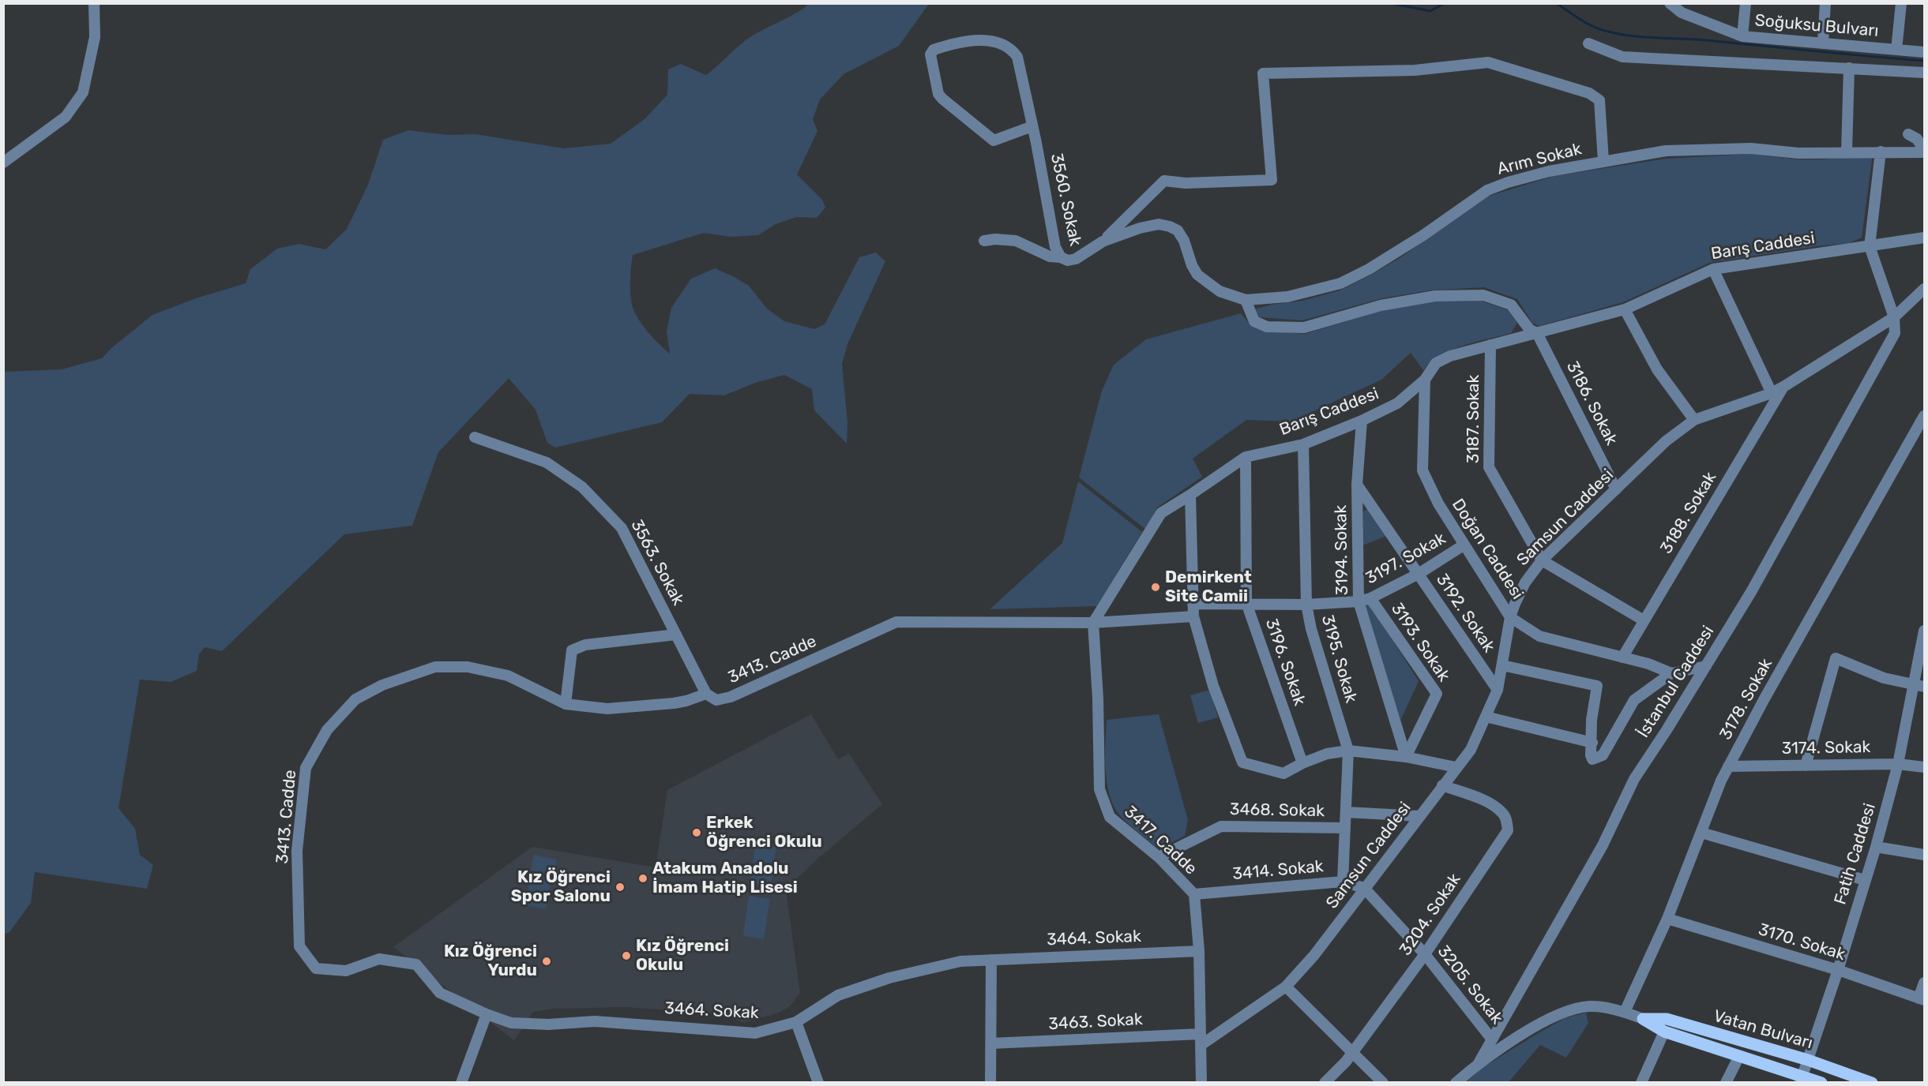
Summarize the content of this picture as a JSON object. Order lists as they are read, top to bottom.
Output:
{
  "streets": {
    "main road": ["Vatan Bulvarı"],
    "street": [
      "Soğuksu Bulvarı",
      "Arım Sokak",
      "3560. Sokak",
      "Barış Caddesi",
      "3186. Sokak",
      "3187. Sokak",
      "3188. Sokak",
      "Samsun Caddesi",
      "Doğan Caddesi",
      "3194. Sokak",
      "3197. Sokak",
      "3563. Sokak",
      "3192. Sokak",
      "3193. Sokak",
      "3195. Sokak",
      "3413. Cadde",
      "3196. Sokak",
      "İstanbul Caddesi",
      "3178. Sokak",
      "3174. Sokak",
      "3468. Sokak",
      "3417. Cadde",
      "Fatih Caddesi",
      "3414. Sokak",
      "3204. Sokak",
      "3464. Sokak",
      "3170. Sokak",
      "3205. Sokak",
      "3463. Sokak"
    ]
  },
  "crossings": [
    ["Barış Caddesi", "3186. Sokak"],
    ["Barış Caddesi", "3187. Sokak"],
    ["Barış Caddesi", "Doğan Caddesi"],
    ["Barış Caddesi", "3194. Sokak"],
    ["Barış Caddesi", "3195. Sokak"],
    ["Barış Caddesi", "3413. Cadde"],
    ["Barış Caddesi", "3196. Sokak"],
    ["Barış Caddesi", "3417. Cadde"],
    ["3186. Sokak", "Samsun Caddesi"],
    ["3187. Sokak", "3188. Sokak"],
    ["3187. Sokak", "Samsun Caddesi"],
    ["3188. Sokak", "Samsun Caddesi"],
    ["3188. Sokak", "Doğan Caddesi"],
    ["Samsun Caddesi", "Doğan Caddesi"],
    ["Samsun Caddesi", "3192. Sokak"],
    ["Samsun Caddesi", "İstanbul Caddesi"],
    ["Samsun Caddesi", "3417. Cadde"],
    ["Samsun Caddesi", "3414. Sokak"],
    ["Samsun Caddesi", "3204. Sokak"],
    ["Samsun Caddesi", "3205. Sokak"],
    ["Samsun Caddesi", "3463. Sokak"],
    ["Doğan Caddesi", "3197. Sokak"],
    ["3194. Sokak", "3197. Sokak"],
    ["3194. Sokak", "3192. Sokak"],
    ["3194. Sokak", "3193. Sokak"],
    ["3197. Sokak", "3192. Sokak"],
    ["3197. Sokak", "3193. Sokak"],
    ["3197. Sokak", "3195. Sokak"],
    ["3197. Sokak", "3196. Sokak"],
    ["3563. Sokak", "3413. Cadde"],
    ["3195. Sokak", "3468. Sokak"],
    ["3195. Sokak", "3414. Sokak"],
    ["3413. Cadde", "3417. Cadde"],
    ["3413. Cadde", "3464. Sokak"],
    ["İstanbul Caddesi", "3205. Sokak"],
    ["İstanbul Caddesi", "Vatan Bulvarı"],
    ["3178. Sokak", "3174. Sokak"],
    ["3178. Sokak", "3170. Sokak"],
    ["3178. Sokak", "Vatan Bulvarı"],
    ["3174. Sokak", "Fatih Caddesi"],
    ["3468. Sokak", "3417. Cadde"],
    ["3417. Cadde", "3414. Sokak"],
    ["3417. Cadde", "3464. Sokak"],
    ["3417. Cadde", "3463. Sokak"],
    ["Fatih Caddesi", "3170. Sokak"],
    ["Fatih Caddesi", "Vatan Bulvarı"],
    ["3414. Sokak", "3205. Sokak"],
    ["3204. Sokak", "3205. Sokak"]
  ],
  "places": [
    "Demirkent Site Camii",
    "Erkek Öğrenci Okulu",
    "Atakum Anadolu İmam Hatip Lisesi",
    "Kız Öğrenci Spor Salonu",
    "Kız Öğrenci Okulu",
    "Kız Öğrenci Yurdu"
  ]
}
